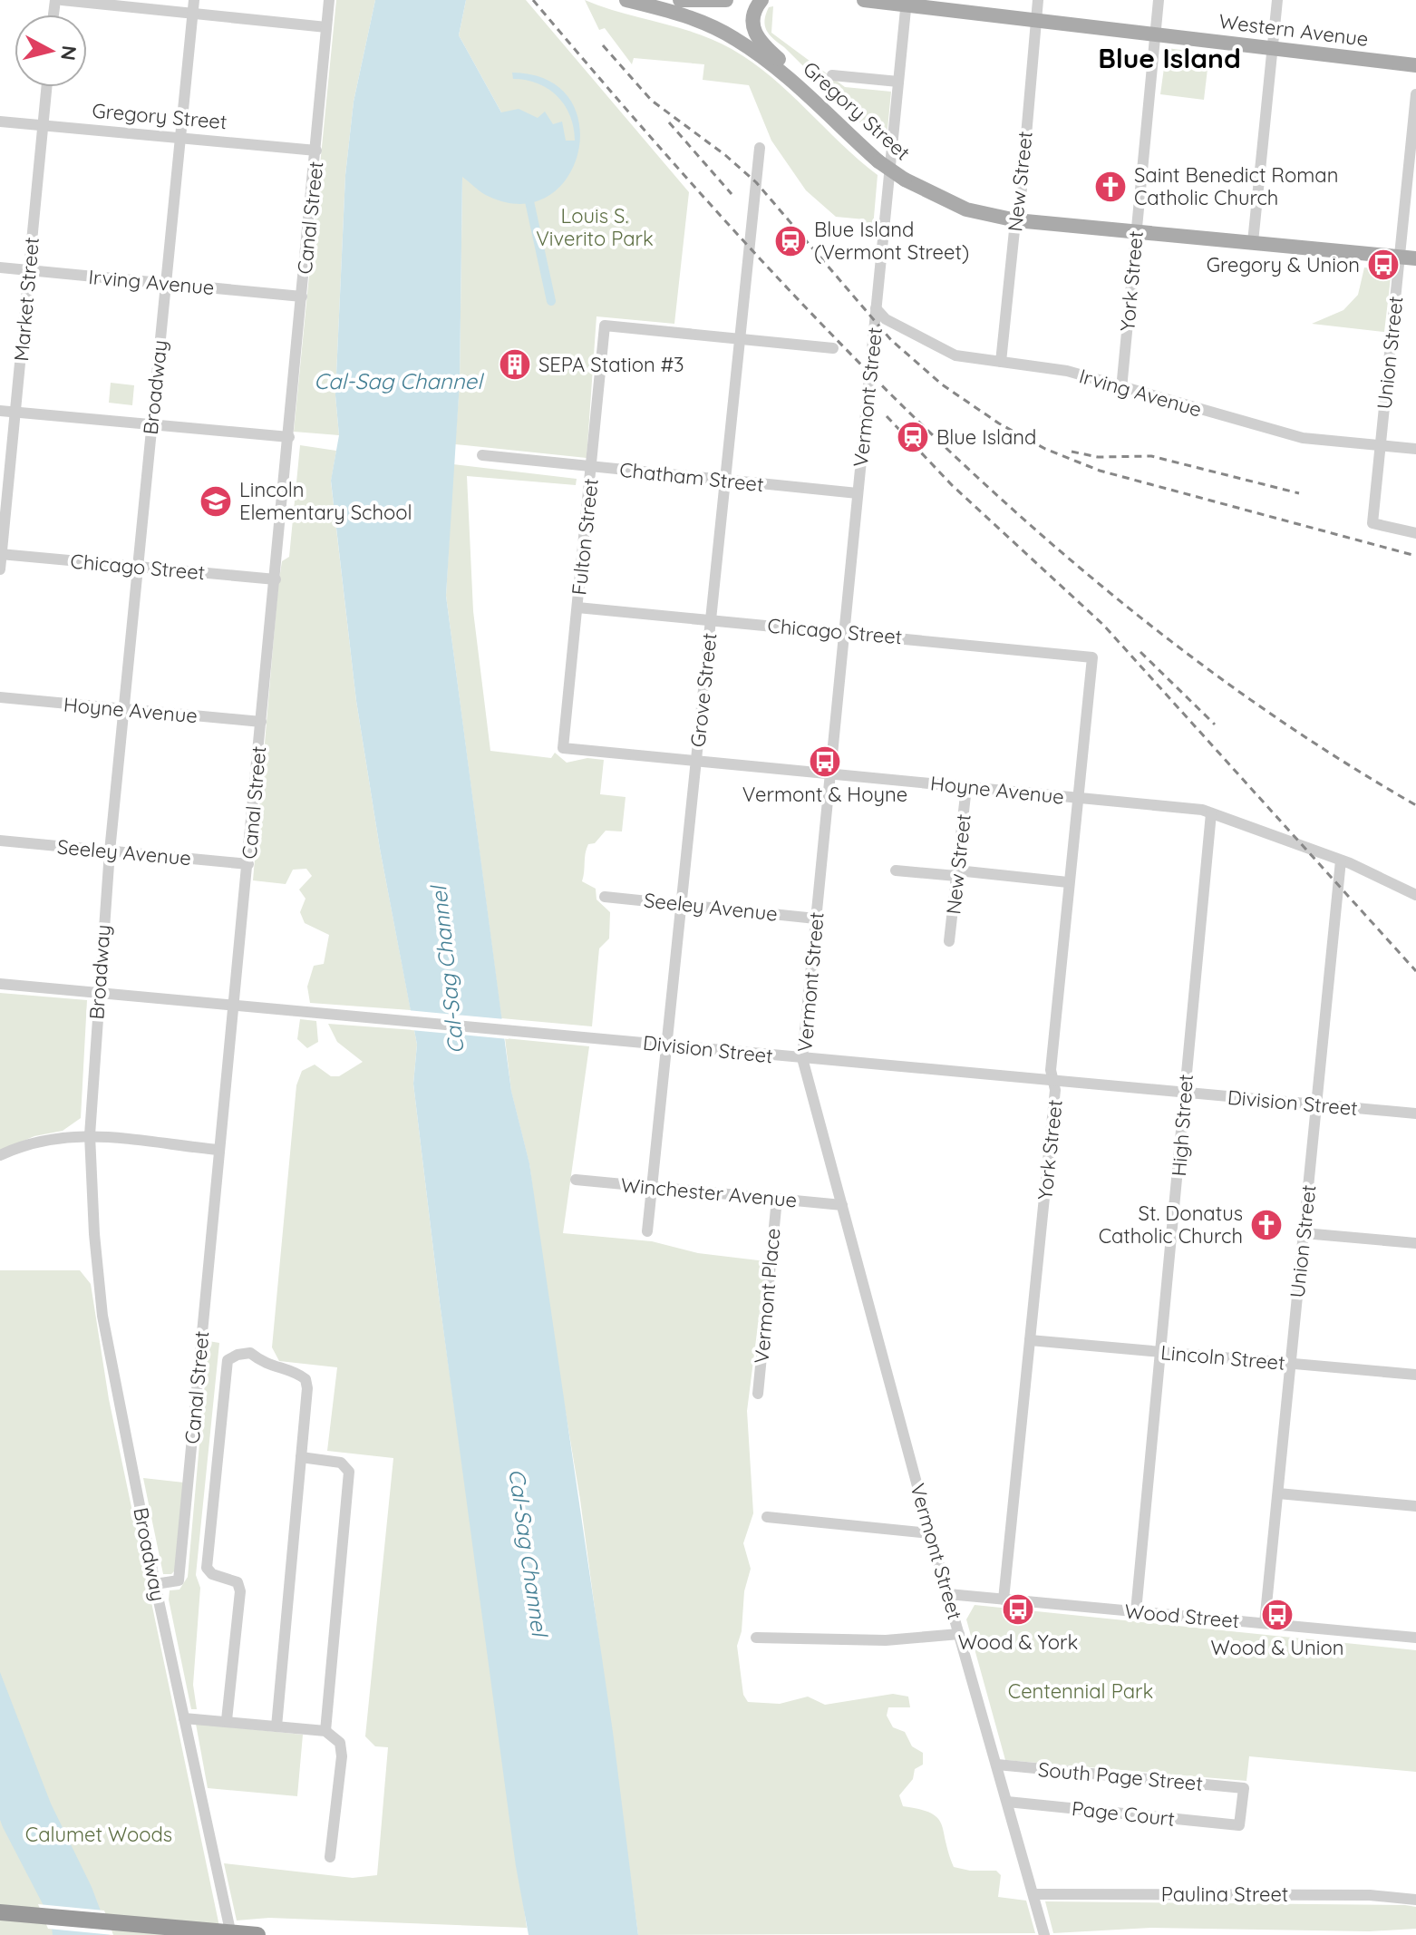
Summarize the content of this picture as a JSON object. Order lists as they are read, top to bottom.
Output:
{
  "streets": {
    "main road": ["Western Avenue", "Gregory Street"],
    "street": [
      "New Street",
      "Canal Street",
      "York Street",
      "Irving Avenue",
      "Market Street",
      "Union Street",
      "Broadway",
      "Vermont Street",
      "Chatham Street",
      "Fulton Street",
      "Chicago Street",
      "Grove Street",
      "Hoyne Avenue",
      "Seeley Avenue",
      "Division Street",
      "High Street",
      "Winchester Avenue",
      "Vermont Place",
      "Lincoln Street",
      "Wood Street",
      "South Page Street",
      "Page Court",
      "Paulina Street"
    ]
  },
  "crossings": [
    ["Western Avenue", "New Street"],
    ["Western Avenue", "York Street"],
    ["Western Avenue", "Vermont Street"],
    ["Gregory Street", "New Street"],
    ["Gregory Street", "Canal Street"],
    ["Gregory Street", "York Street"],
    ["Gregory Street", "Market Street"],
    ["Gregory Street", "Union Street"],
    ["Gregory Street", "Broadway"],
    ["New Street", "Irving Avenue"],
    ["New Street", "Hoyne Avenue"],
    ["Canal Street", "Irving Avenue"],
    ["Canal Street", "Broadway"],
    ["Canal Street", "Chicago Street"],
    ["Canal Street", "Hoyne Avenue"],
    ["Canal Street", "Seeley Avenue"],
    ["Canal Street", "Division Street"],
    ["York Street", "Irving Avenue"],
    ["York Street", "Chicago Street"],
    ["York Street", "Hoyne Avenue"],
    ["York Street", "Division Street"],
    ["York Street", "Lincoln Street"],
    ["York Street", "Wood Street"],
    ["Irving Avenue", "Market Street"],
    ["Irving Avenue", "Union Street"],
    ["Irving Avenue", "Broadway"],
    ["Irving Avenue", "Vermont Street"],
    ["Market Street", "Chicago Street"],
    ["Union Street", "Hoyne Avenue"],
    ["Union Street", "Division Street"],
    ["Union Street", "Lincoln Street"],
    ["Union Street", "Wood Street"],
    ["Broadway", "Chicago Street"],
    ["Broadway", "Hoyne Avenue"],
    ["Broadway", "Seeley Avenue"],
    ["Broadway", "Division Street"],
    ["Vermont Street", "Chatham Street"],
    ["Vermont Street", "Chicago Street"],
    ["Vermont Street", "Hoyne Avenue"],
    ["Vermont Street", "Seeley Avenue"],
    ["Vermont Street", "Division Street"],
    ["Vermont Street", "Winchester Avenue"],
    ["Vermont Street", "Wood Street"],
    ["Vermont Street", "South Page Street"],
    ["Vermont Street", "Page Court"],
    ["Vermont Street", "Paulina Street"],
    ["Chatham Street", "Fulton Street"],
    ["Chatham Street", "Grove Street"],
    ["Fulton Street", "Chicago Street"],
    ["Fulton Street", "Grove Street"],
    ["Fulton Street", "Hoyne Avenue"],
    ["Chicago Street", "Grove Street"],
    ["Grove Street", "Hoyne Avenue"],
    ["Grove Street", "Seeley Avenue"],
    ["Grove Street", "Division Street"],
    ["Grove Street", "Winchester Avenue"],
    ["Hoyne Avenue", "High Street"],
    ["Division Street", "High Street"],
    ["High Street", "Lincoln Street"],
    ["High Street", "Wood Street"],
    ["Winchester Avenue", "Vermont Place"],
    ["South Page Street", "Page Court"]
  ],
  "districts": ["Blue Island"],
  "water": ["Cal-Sag Channel"],
  "parks": ["Louis S. Viverito Park", "Centennial Park", "Calumet Woods"],
  "places": {
    "church": ["Saint Benedict Roman Catholic Church", "St. Donatus Catholic Church"],
    "station": ["Blue Island (Vermont Street)", "Blue Island"],
    "bus stop": [
      "Gregory & Union",
      "Vermont & Hoyne",
      "Wood & York",
      "Wood & Union"
    ],
    "building": ["SEPA Station #3"],
    "school or university": ["Lincoln Elementary School"]
  },
  "north": "right"
}
